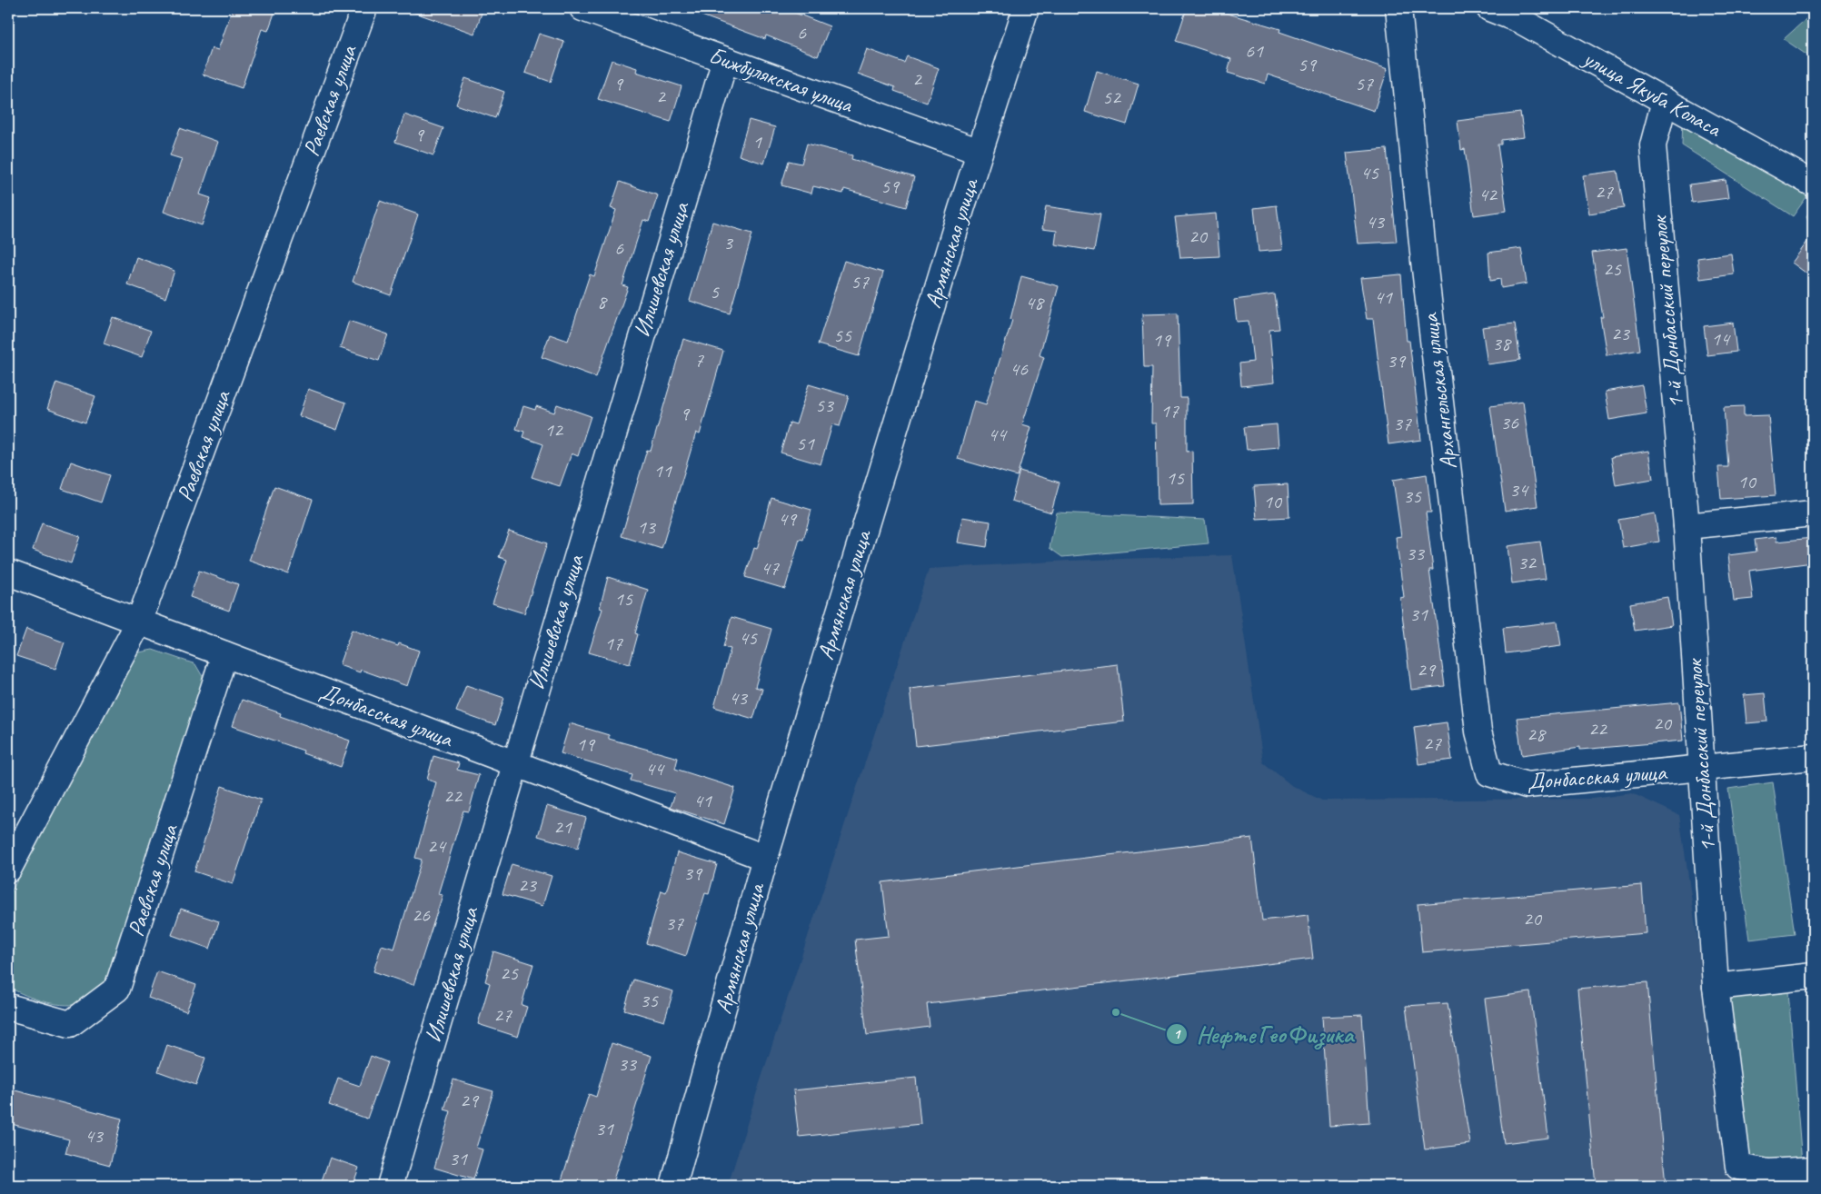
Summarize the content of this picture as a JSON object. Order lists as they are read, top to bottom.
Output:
{
  "streets": {
    "street": [
      "Бижбулякская улица",
      "улица Якуба Коласа",
      "Раевская улица",
      "Армянская улица",
      "Илишевская улица",
      "1-й Донбасский переулок",
      "Архангельская улица",
      "Донбасская улица"
    ]
  },
  "crossings": [
    ["Бижбулякская улица", "Армянская улица"],
    ["Бижбулякская улица", "Илишевская улица"],
    ["улица Якуба Коласа", "1-й Донбасский переулок"],
    ["Раевская улица", "Донбасская улица"],
    ["Армянская улица", "Донбасская улица"],
    ["Илишевская улица", "Донбасская улица"],
    ["1-й Донбасский переулок", "Донбасская улица"],
    ["Архангельская улица", "Донбасская улица"]
  ],
  "places": ["НефтеГеоФизика"],
  "house_numbers": [
    "6",
    "61",
    "59",
    "2",
    "9",
    "57",
    "2",
    "52",
    "9",
    "1",
    "45",
    "59",
    "27",
    "42",
    "43",
    "20",
    "3",
    "6",
    "25",
    "57",
    "5",
    "41",
    "8",
    "48",
    "23",
    "55",
    "14",
    "19",
    "38",
    "7",
    "39",
    "46",
    "53",
    "17",
    "9",
    "36",
    "37",
    "12",
    "44",
    "51",
    "11",
    "15",
    "10",
    "34",
    "35",
    "10",
    "49",
    "13",
    "33",
    "32",
    "47",
    "15",
    "31",
    "45",
    "17",
    "29",
    "43",
    "20",
    "22",
    "28",
    "27",
    "19",
    "44",
    "22",
    "41",
    "21",
    "24",
    "39",
    "23",
    "26",
    "20",
    "37",
    "25",
    "35",
    "27",
    "33",
    "29",
    "31",
    "43",
    "31"
  ]
}
